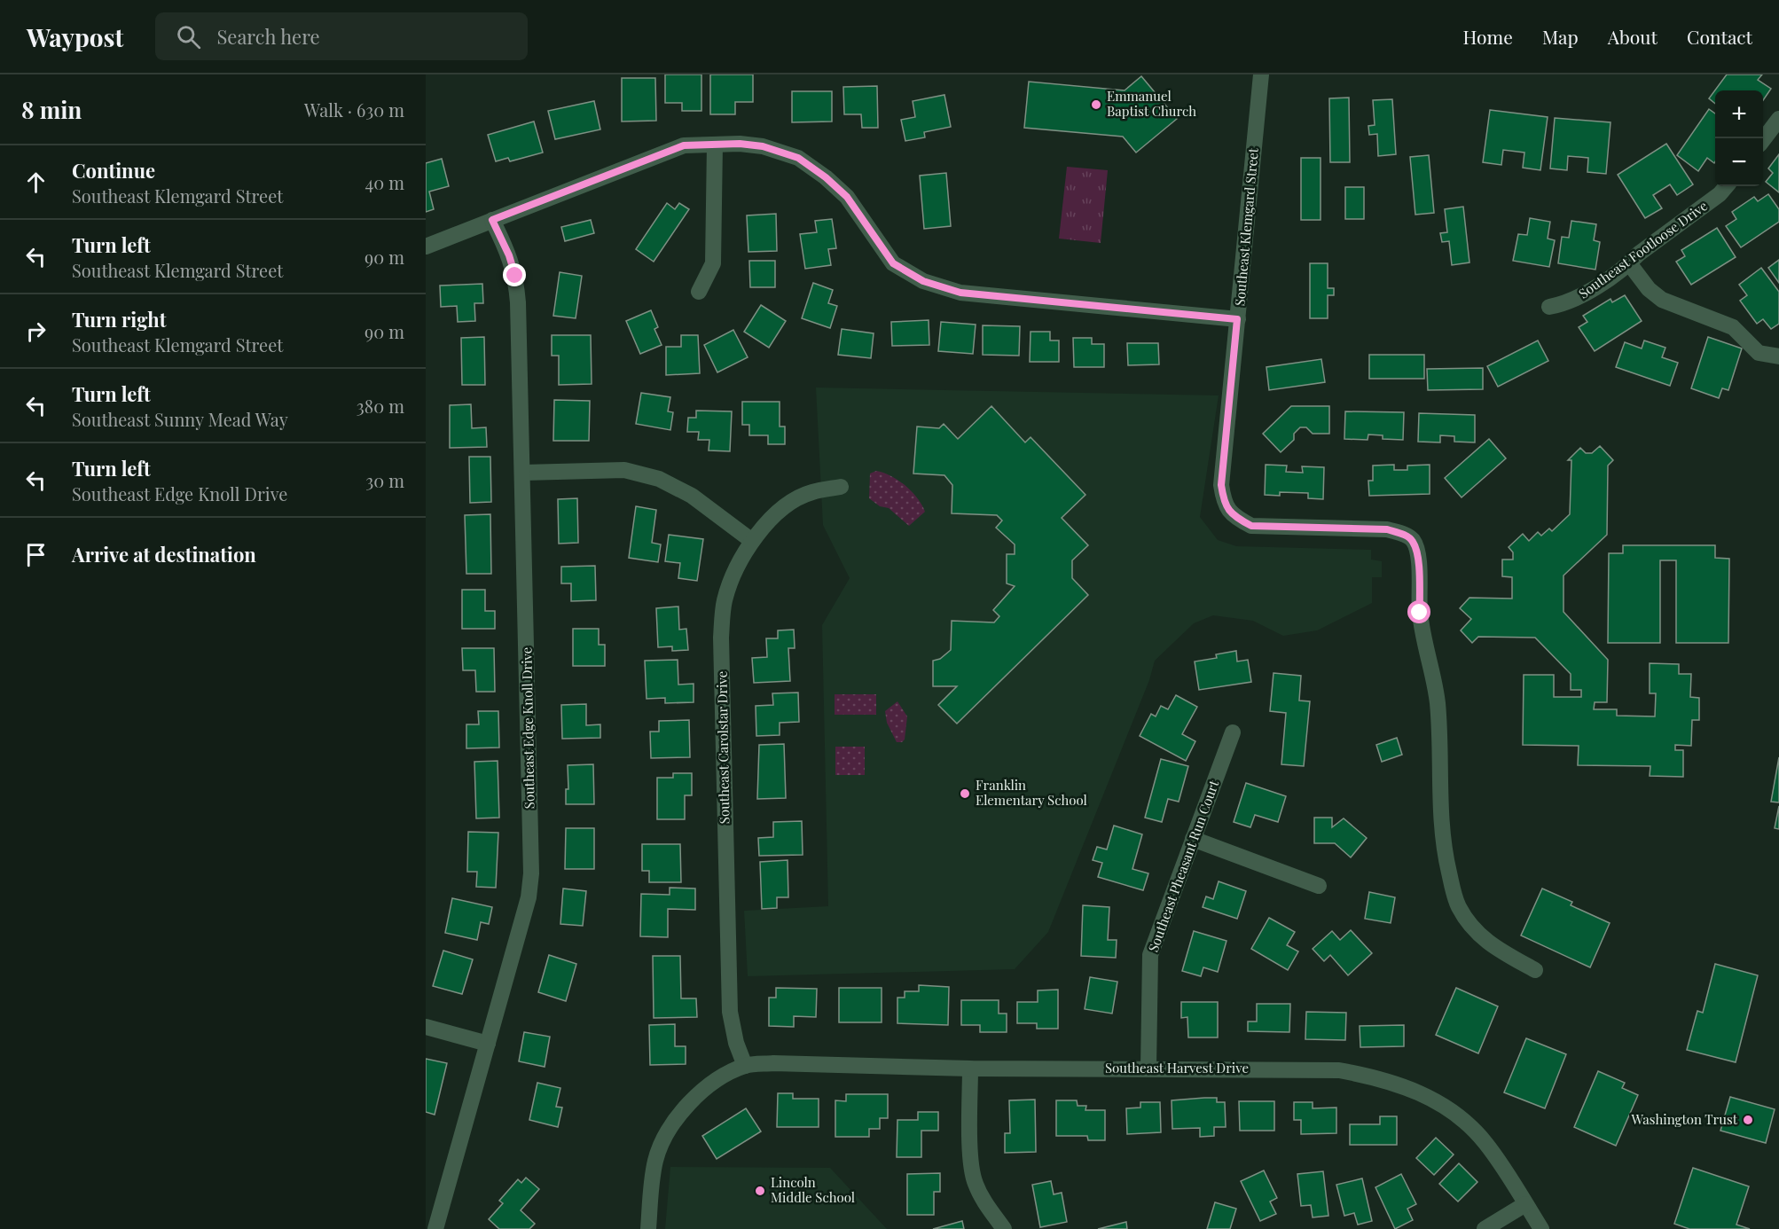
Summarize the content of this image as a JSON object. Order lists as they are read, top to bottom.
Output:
{
  "streets": {
    "street": [
      "Southeast Klemgard Street",
      "Southeast Footloose Drive",
      "Southeast Edge Knoll Drive",
      "Southeast Carolstar Drive",
      "Southeast Pheasant Run Court",
      "Southeast Harvest Drive"
    ]
  },
  "crossings": [
    ["Southeast Carolstar Drive", "Southeast Harvest Drive"],
    ["Southeast Pheasant Run Court", "Southeast Harvest Drive"]
  ],
  "places": [
    "Emmanuel Baptist Church",
    "Franklin Elementary School",
    "Washington Trust",
    "Lincoln Middle School"
  ],
  "page": {
    "header": "Waypost",
    "search": "Search here",
    "nav": [
      "Home",
      "Map",
      "About",
      "Contact"
    ],
    "heading": ["8 min", "Walk · 630 m"],
    "map_buttons": ["+", "−"],
    "list": [
      ["Continue", "Southeast Klemgard Street", "40 m"],
      ["Turn left", "Southeast Klemgard Street", "90 m"],
      ["Turn right", "Southeast Klemgard Street", "90 m"],
      ["Turn left", "Southeast Sunny Mead Way", "380 m"],
      ["Turn left", "Southeast Edge Knoll Drive", "30 m"],
      "Arrive at destination"
    ]
  }
}
